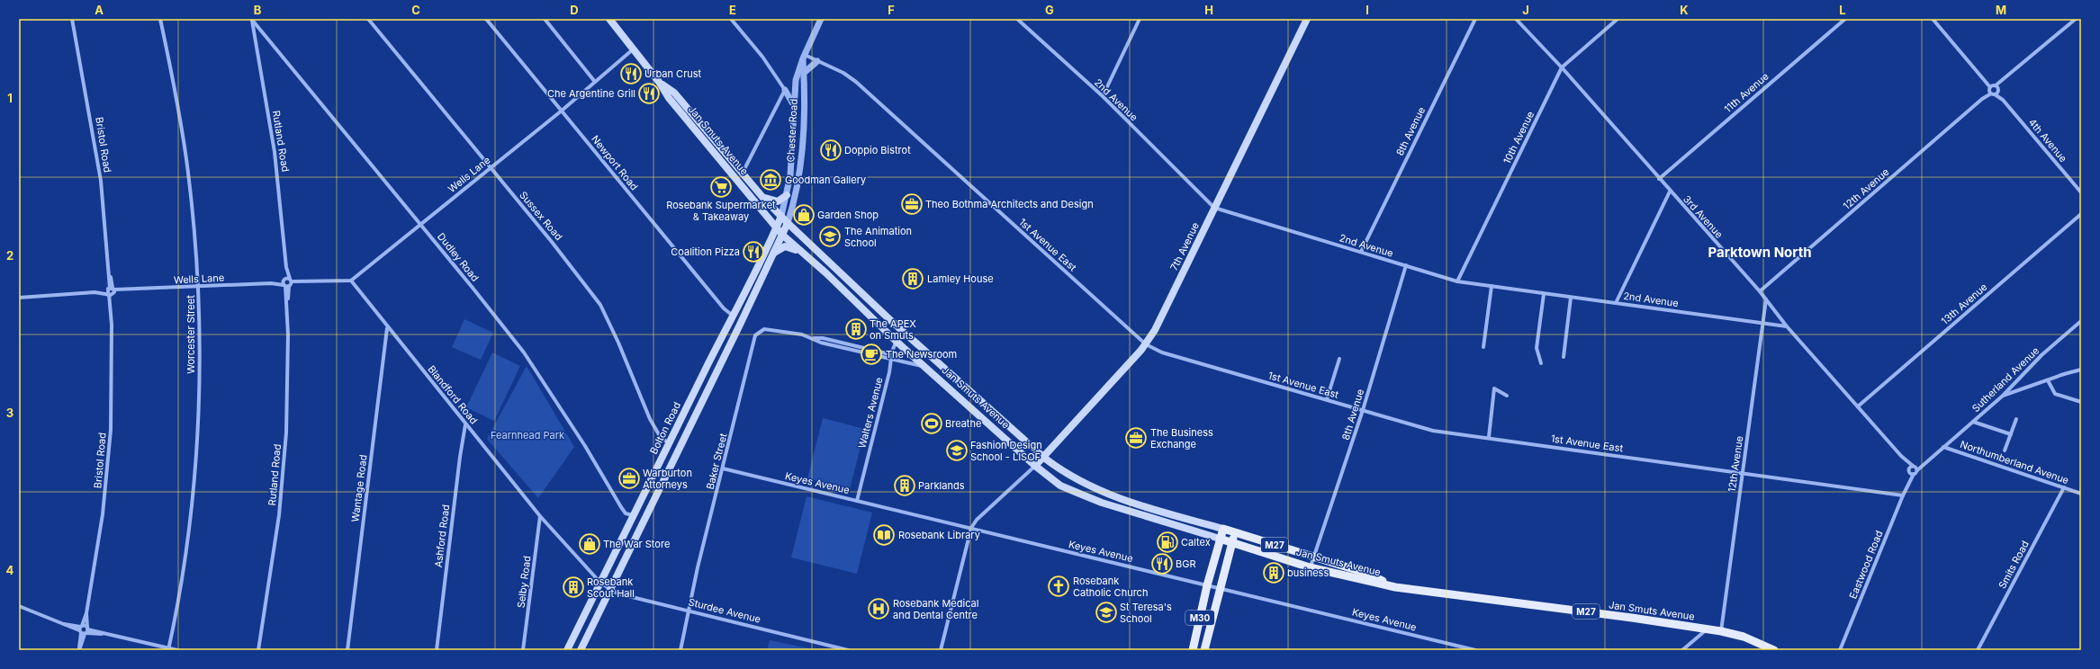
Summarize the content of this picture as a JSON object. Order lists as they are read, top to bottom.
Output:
{
  "streets": {
    "main road": [
      "Jan Smuts Avenue",
      "7th Avenue",
      "Bolton Road",
      "M27",
      "M30"
    ],
    "street": [
      "11th Avenue",
      "2nd Avenue",
      "Chester Road",
      "8th Avenue",
      "10th Avenue",
      "4th Avenue",
      "Rutland Road",
      "Bristol Road",
      "Newport Road",
      "Wells Lane",
      "12th Avenue",
      "Sussex Road",
      "3rd Avenue",
      "1st Avenue East",
      "Dudley Road",
      "13th Avenue",
      "Worcester Street",
      "Sutherland Avenue",
      "Blandford Road",
      "Walters Avenue",
      "Baker Street",
      "Northumberland Avenue",
      "Keyes Avenue",
      "Wantage Road",
      "Ashford Road",
      "Eastwood Road",
      "Smits Road",
      "Selby Road",
      "Sturdee Avenue"
    ]
  },
  "crossings": [
    ["11th Avenue", "3rd Avenue"],
    ["2nd Avenue", "8th Avenue"],
    ["2nd Avenue", "10th Avenue"],
    ["2nd Avenue", "12th Avenue"],
    ["2nd Avenue", "3rd Avenue"],
    ["2nd Avenue", "7th Avenue"],
    ["Chester Road", "Jan Smuts Avenue"],
    ["Chester Road", "1st Avenue East"],
    ["Chester Road", "Bolton Road"],
    ["8th Avenue", "Jan Smuts Avenue"],
    ["8th Avenue", "1st Avenue East"],
    ["10th Avenue", "3rd Avenue"],
    ["Jan Smuts Avenue", "Wells Lane"],
    ["Jan Smuts Avenue", "12th Avenue"],
    ["Jan Smuts Avenue", "7th Avenue"],
    ["Jan Smuts Avenue", "Walters Avenue"],
    ["Jan Smuts Avenue", "Bolton Road"],
    ["Jan Smuts Avenue", "M30"],
    ["4th Avenue", "12th Avenue"],
    ["Rutland Road", "Wells Lane"],
    ["Rutland Road", "Dudley Road"],
    ["Bristol Road", "Wells Lane"],
    ["Newport Road", "Wells Lane"],
    ["Newport Road", "Bolton Road"],
    ["Wells Lane", "Sussex Road"],
    ["Wells Lane", "Dudley Road"],
    ["Wells Lane", "Worcester Street"],
    ["Wells Lane", "Blandford Road"],
    ["12th Avenue", "3rd Avenue"],
    ["12th Avenue", "1st Avenue East"],
    ["Sussex Road", "Bolton Road"],
    ["3rd Avenue", "13th Avenue"],
    ["3rd Avenue", "Sutherland Avenue"],
    ["3rd Avenue", "Eastwood Road"],
    ["1st Avenue East", "7th Avenue"],
    ["1st Avenue East", "Eastwood Road"],
    ["Dudley Road", "Bolton Road"],
    ["Sutherland Avenue", "Northumberland Avenue"],
    ["Sutherland Avenue", "Eastwood Road"],
    ["Blandford Road", "Bolton Road"],
    ["Blandford Road", "Wantage Road"],
    ["Blandford Road", "Ashford Road"],
    ["Blandford Road", "Selby Road"],
    ["Blandford Road", "Sturdee Avenue"],
    ["Walters Avenue", "Keyes Avenue"],
    ["Bolton Road", "Sturdee Avenue"],
    ["Baker Street", "Keyes Avenue"],
    ["Baker Street", "Sturdee Avenue"],
    ["Northumberland Avenue", "Smits Road"],
    ["Keyes Avenue", "M30"]
  ],
  "districts": ["Parktown North"],
  "parks": ["Fearnhead Park"],
  "places": {
    "restaurant": [
      "Urban Crust",
      "Che Argentine Grill",
      "Doppio Bistrot",
      "Coalition Pizza",
      "BGR"
    ],
    "museum": ["Goodman Gallery"],
    "supermarket": ["Rosebank Supermarket & Takeaway"],
    "office": ["Theo Bothma Architects and Design", "The Business Exchange", "Warburton Attorneys"],
    "shop": ["Garden Shop", "The War Store"],
    "school or university": ["The Animation School", "Fashion Design School - LISOF", "St Teresa's School"],
    "building": [
      "Lamley House",
      "The APEX on Smuts",
      "Parklands",
      "business",
      "Rosebank Scout Hall"
    ],
    "cafe": ["The Newsroom"],
    "sports": ["Breathe"],
    "library": ["Rosebank Library"],
    "fuel station": ["Caltex"],
    "church": ["Rosebank Catholic Church"],
    "hospital": ["Rosebank Medical and Dental Centre"]
  },
  "grid": {
    "columns": [
      "A",
      "B",
      "C",
      "D",
      "E",
      "F",
      "G",
      "H",
      "I",
      "J",
      "K",
      "L",
      "M"
    ],
    "rows": [
      "1",
      "2",
      "3",
      "4"
    ]
  }
}
